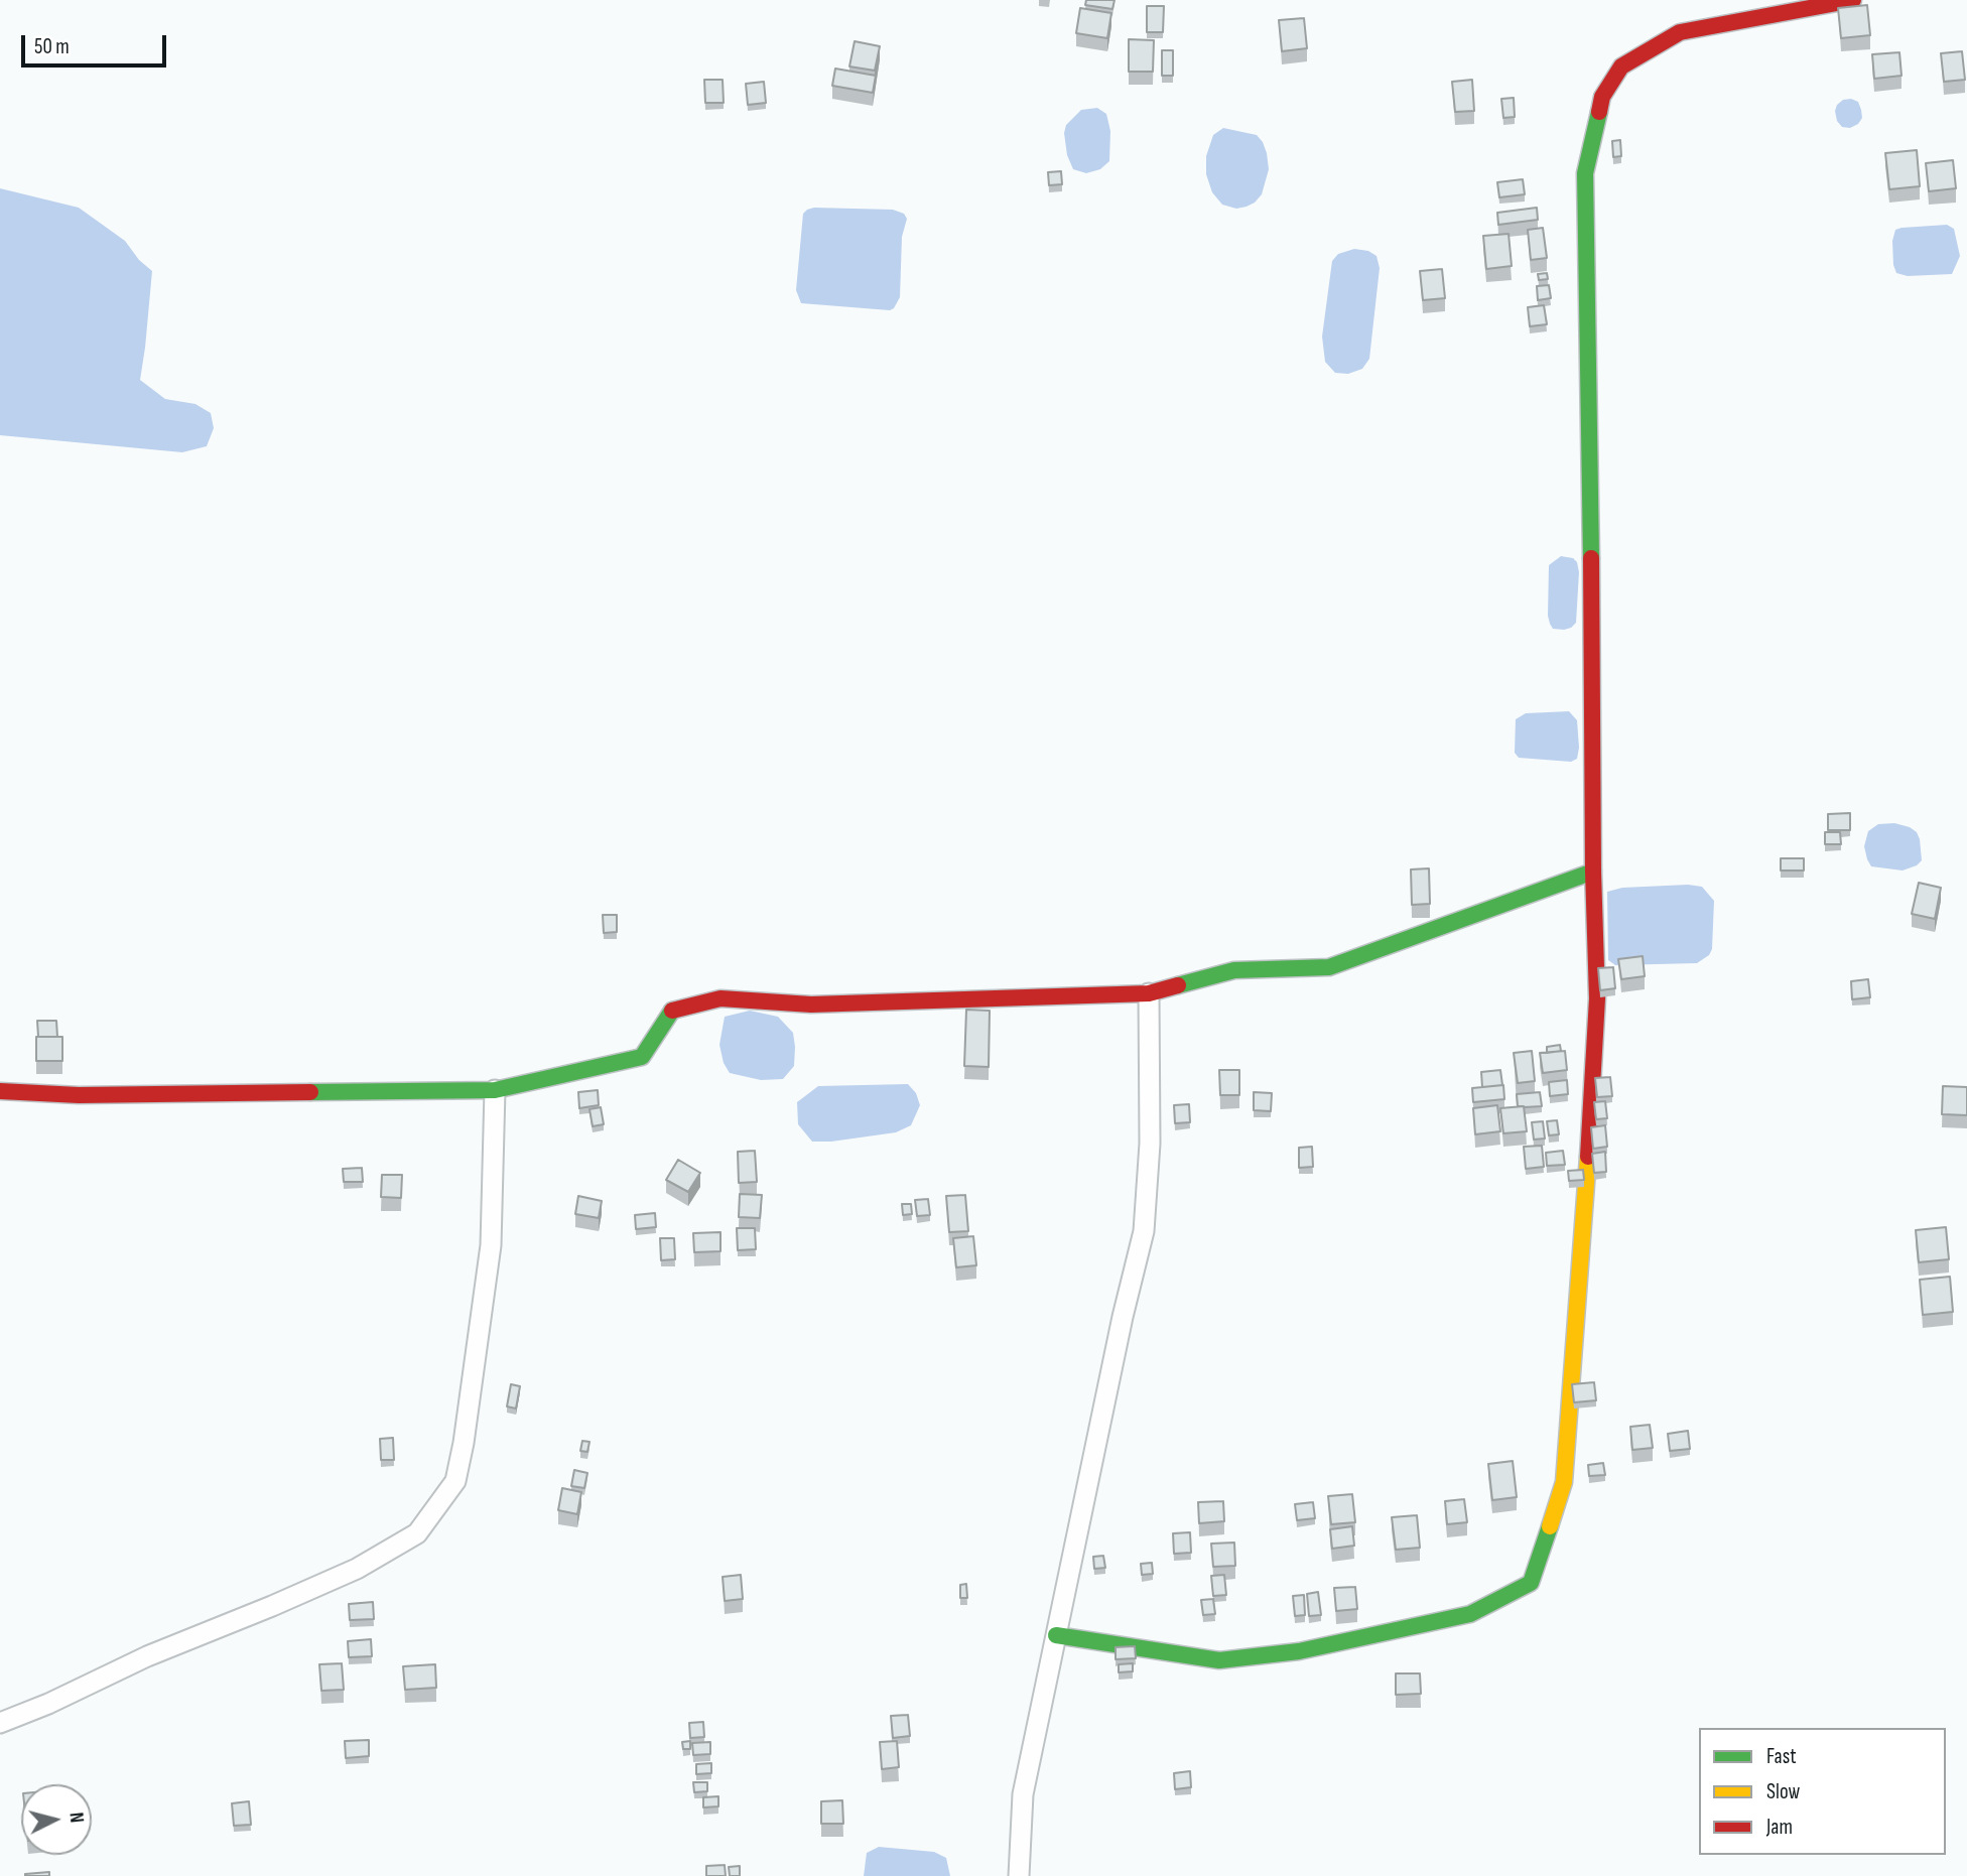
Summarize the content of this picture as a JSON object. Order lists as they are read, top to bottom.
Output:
{
  "legend": ["Fast", "Slow", "Jam"],
  "scale_bar": "50 m",
  "north": "right"
}
